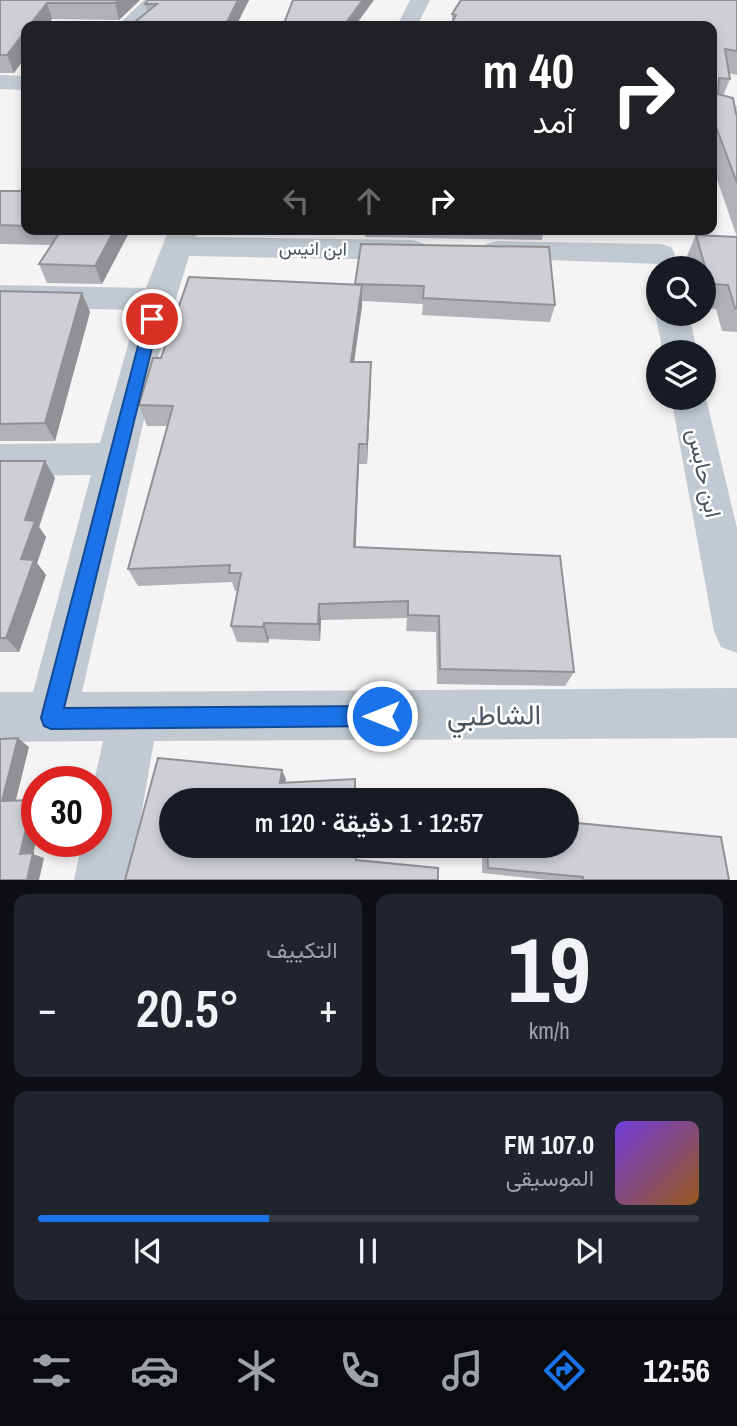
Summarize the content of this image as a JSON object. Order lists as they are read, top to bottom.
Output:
{
  "streets": {
    "street": ["ابن انيس", "ابن حابس", "الشاطبي"]
  },
  "page": {
    "turn": ["40 m", "آمد"],
    "limit": "30",
    "trip": "12:57 · 1 دقيقة · 120 m",
    "tile": [
      ["19", "km/h"],
      "التكييف"
    ],
    "heat": ["−", "20.5°", "+"],
    "song": ["107.0 FM", "الموسيقى"],
    "tabs": "12:56"
  }
}
